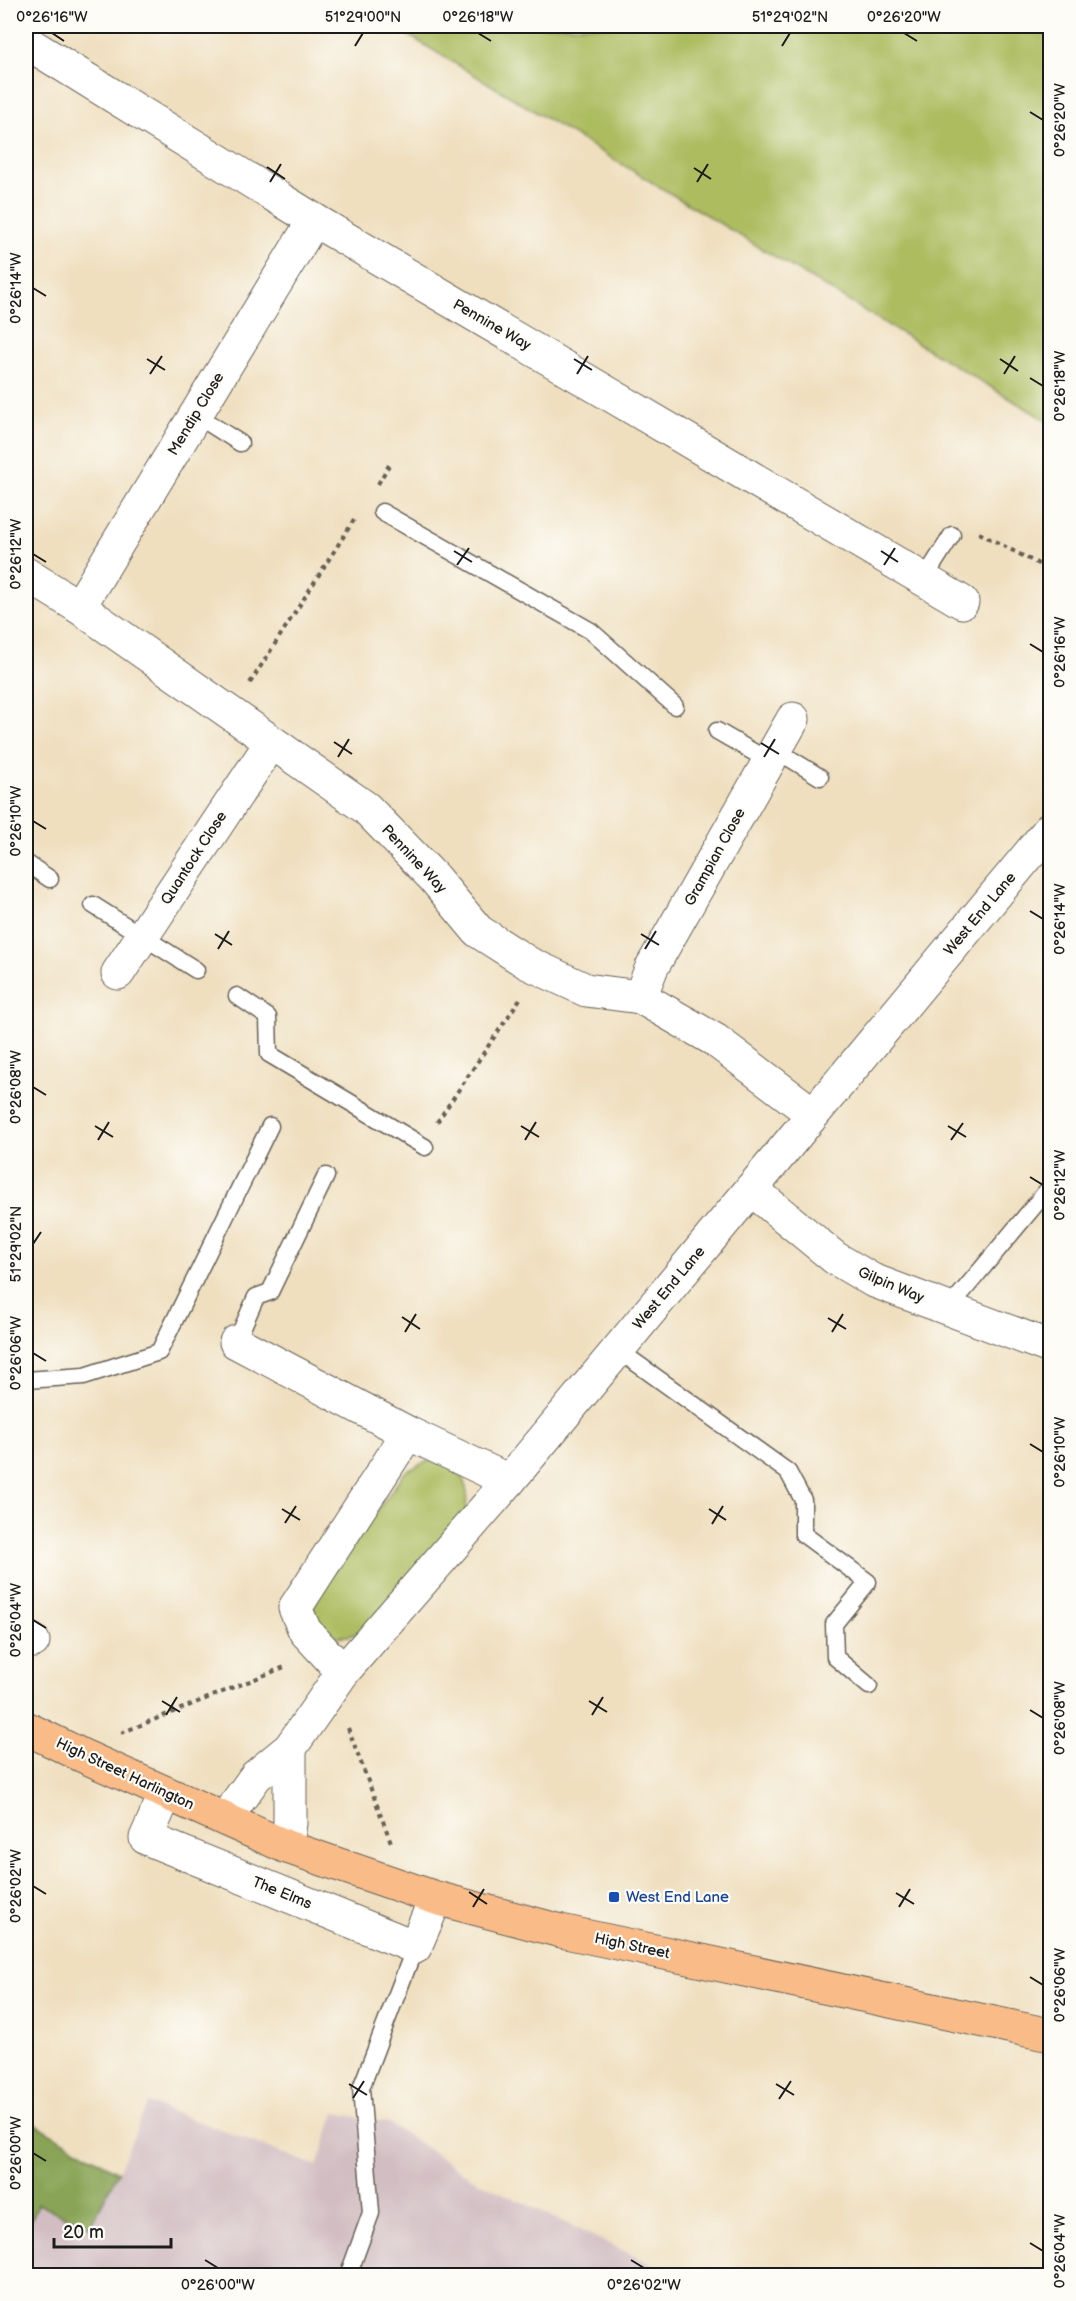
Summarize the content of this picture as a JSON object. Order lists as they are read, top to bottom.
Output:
{
  "streets": {
    "main road": ["High Street Harlington", "High Street"],
    "street": [
      "Pennine Way",
      "Mendip Close",
      "Grampian Close",
      "Quantock Close",
      "West End Lane",
      "Gilpin Way",
      "The Elms"
    ]
  },
  "crossings": [
    ["Pennine Way", "Mendip Close"],
    ["Pennine Way", "Grampian Close"],
    ["Pennine Way", "Quantock Close"],
    ["Pennine Way", "West End Lane"],
    ["West End Lane", "Gilpin Way"],
    ["West End Lane", "High Street Harlington"],
    ["West End Lane", "High Street"],
    ["High Street Harlington", "The Elms"],
    ["High Street Harlington", "High Street"]
  ],
  "places": {
    "transit": ["West End Lane"]
  },
  "scale_bar": "20 m",
  "coordinates": [
    "0°26'16\"W",
    "51°29'00\"N",
    "0°26'18\"W",
    "51°29'02\"N",
    "0°26'20\"W",
    "0°26'14\"W",
    "0°26'12\"W",
    "0°26'10\"W",
    "0°26'08\"W",
    "0°26'06\"W",
    "0°26'04\"W",
    "0°26'02\"W",
    "0°26'00\"W"
  ]
}
